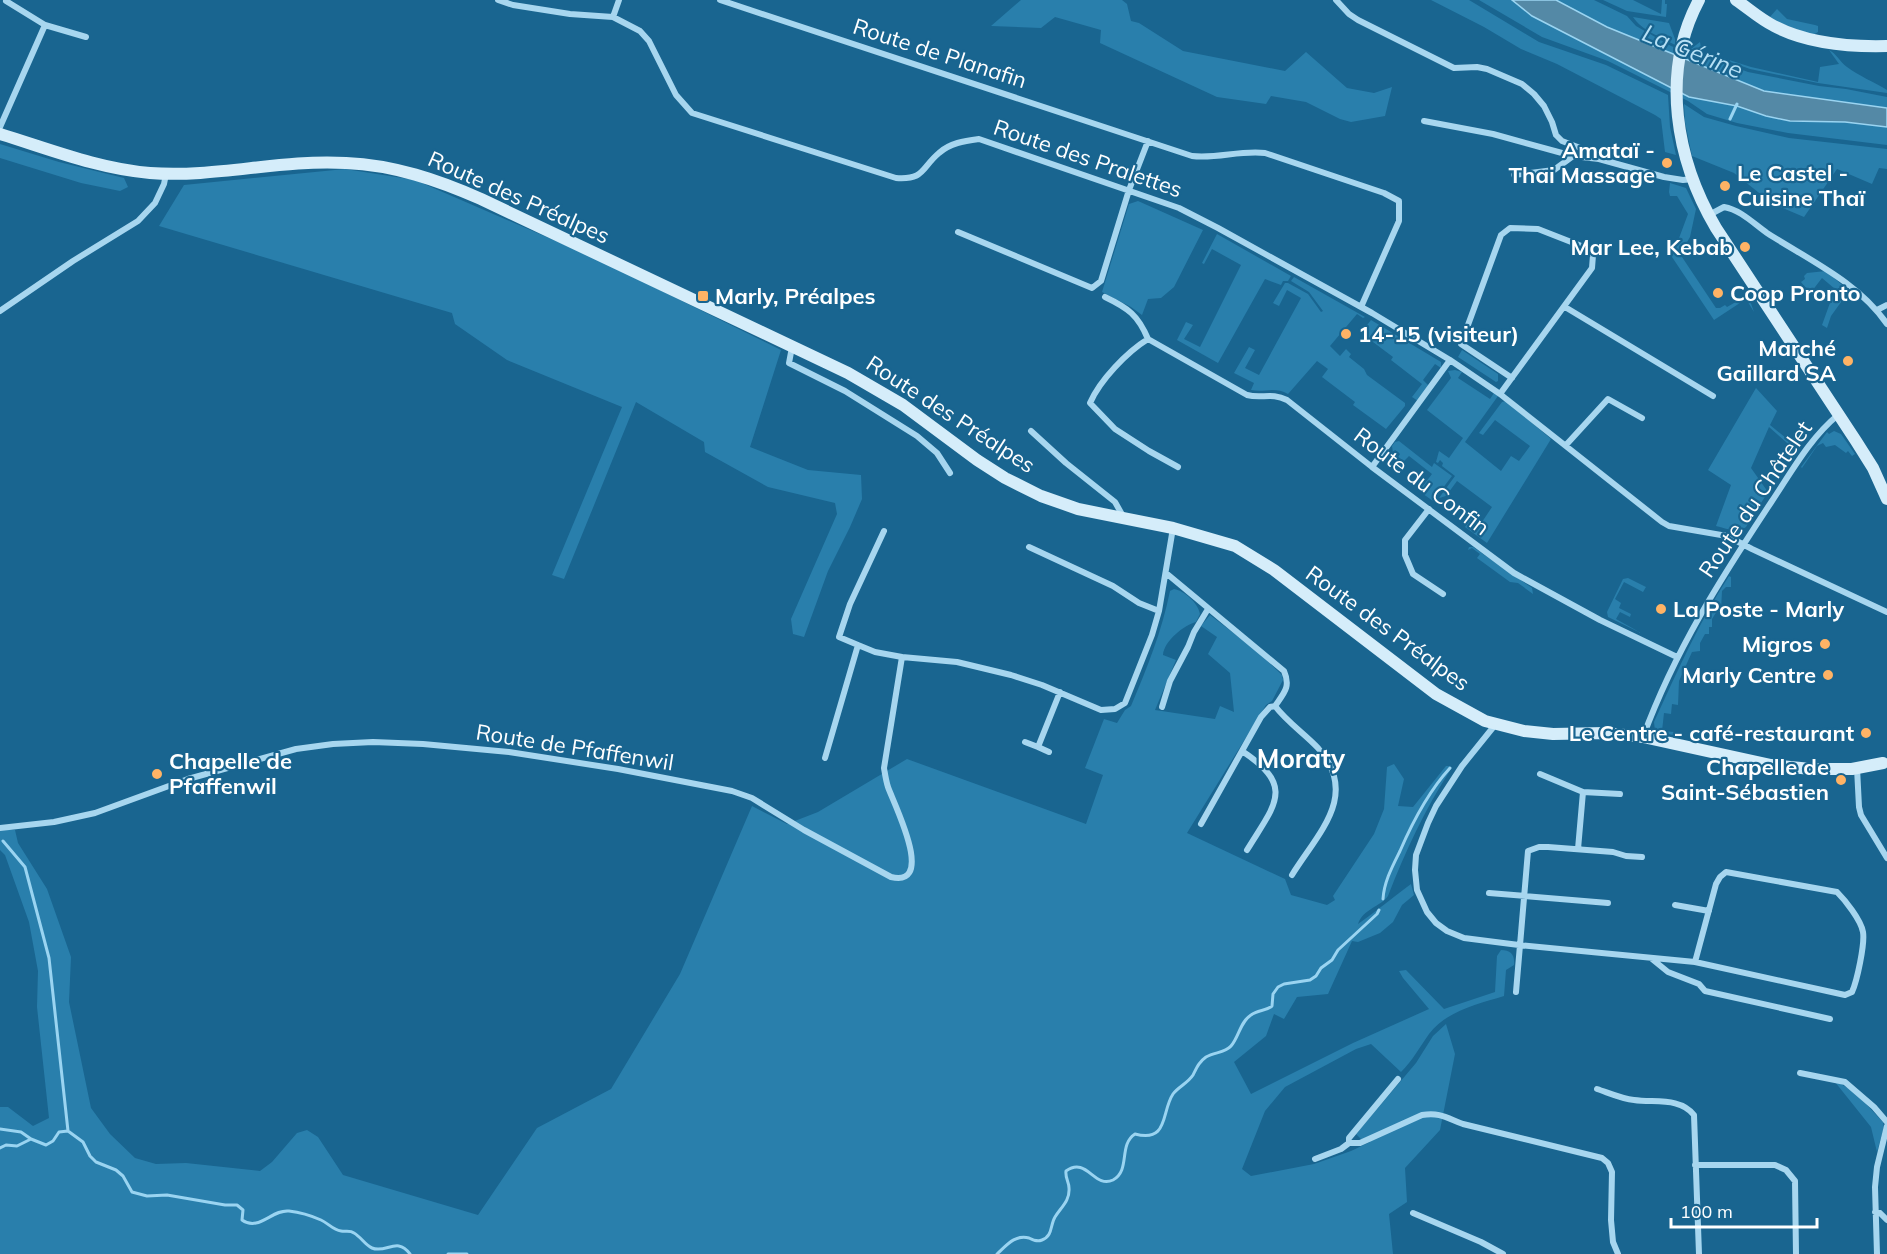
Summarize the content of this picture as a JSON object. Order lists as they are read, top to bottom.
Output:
{
  "streets": {
    "main road": ["Route des Préalpes"],
    "street": [
      "Route de Planafin",
      "Route des Pralettes",
      "Route du Confin",
      "Route du Châtelet",
      "Route de Pfaffenwil"
    ]
  },
  "crossings": [
    ["Route de Planafin", "Route des Pralettes"],
    ["Route des Pralettes", "Route du Châtelet"],
    ["Route des Préalpes", "Route du Châtelet"],
    ["Route du Confin", "Route du Châtelet"]
  ],
  "districts": ["Moraty"],
  "water": ["La Gérine"],
  "places": {
    "other": [
      "Amataï - Thai Massage",
      "Le Castel - Cuisine Thaï",
      "Mar Lee, Kebab",
      "Coop Pronto",
      "14-15 (visiteur)",
      "Marché Gaillard SA",
      "La Poste - Marly",
      "Migros",
      "Marly Centre",
      "Le Centre - café-restaurant",
      "Chapelle de Pfaffenwil",
      "Chapelle de Saint-Sébastien"
    ],
    "transit": ["Marly, Préalpes"]
  },
  "scale_bar": "100 m"
}
